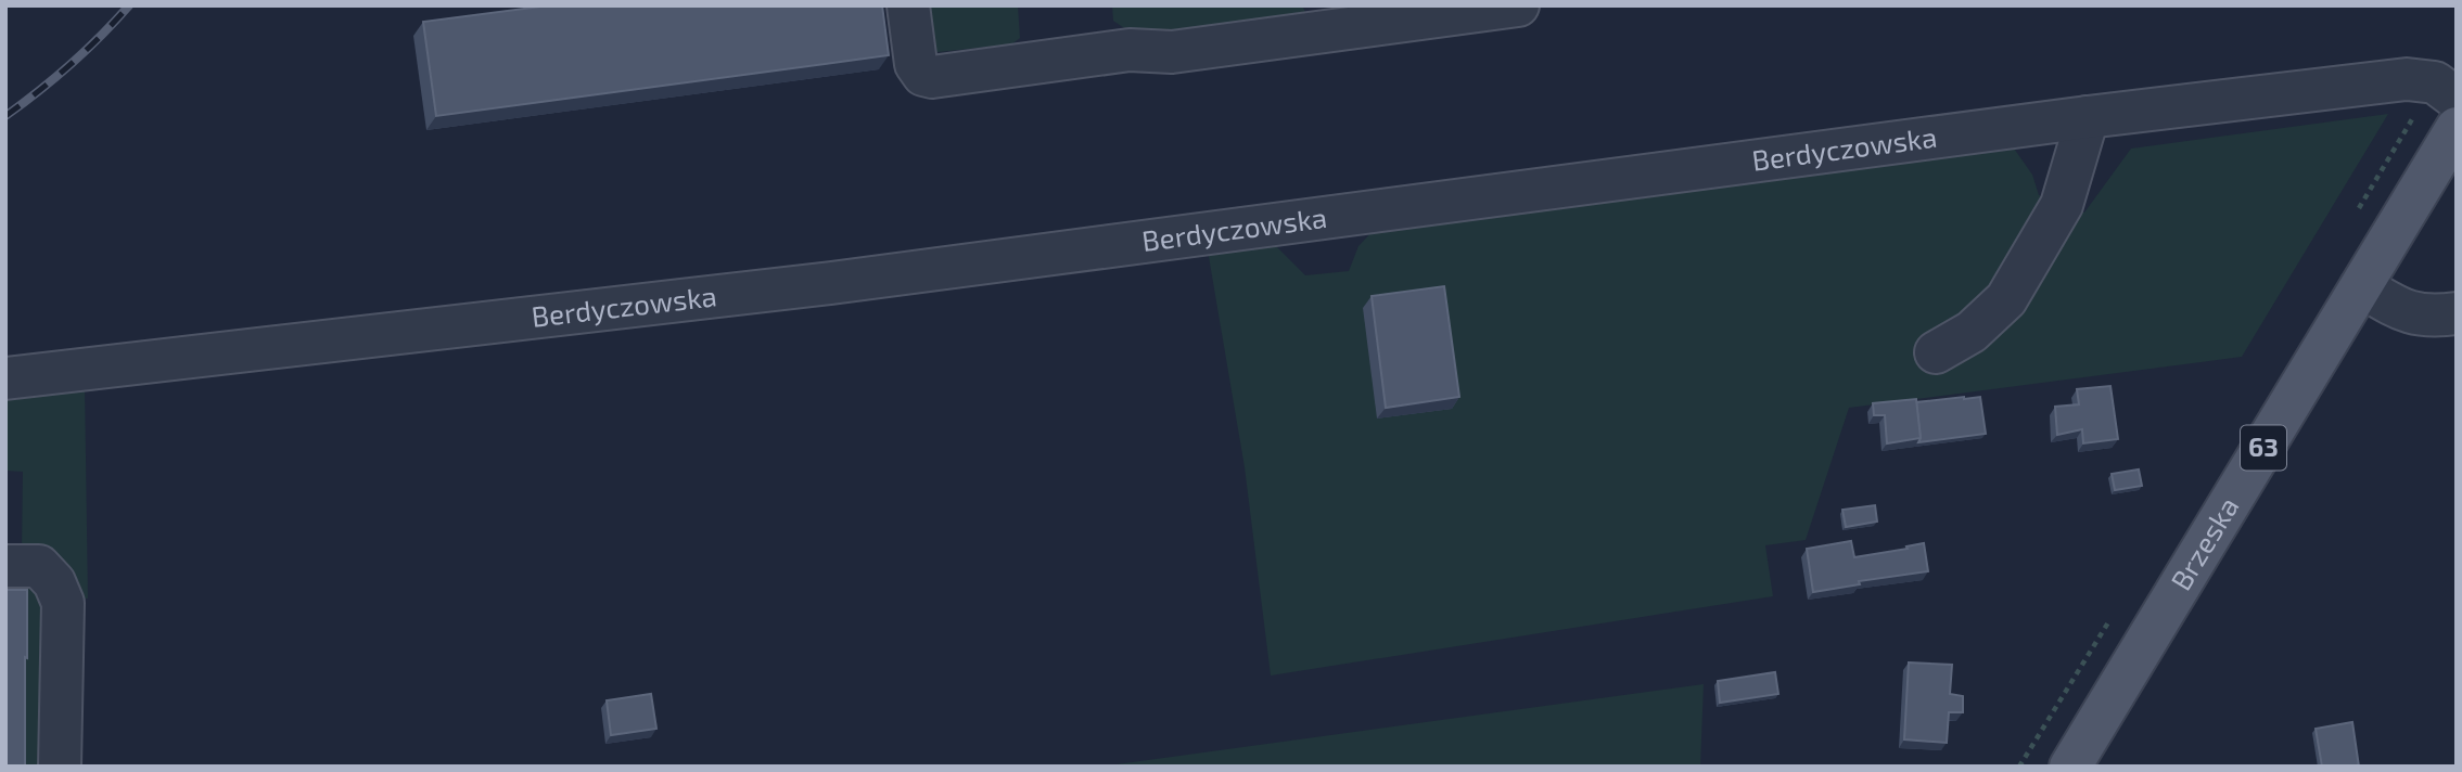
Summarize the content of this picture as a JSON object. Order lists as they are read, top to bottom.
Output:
{
  "streets": {
    "main road": ["63", "Brzeska"],
    "street": ["Berdyczowska"]
  }
}
